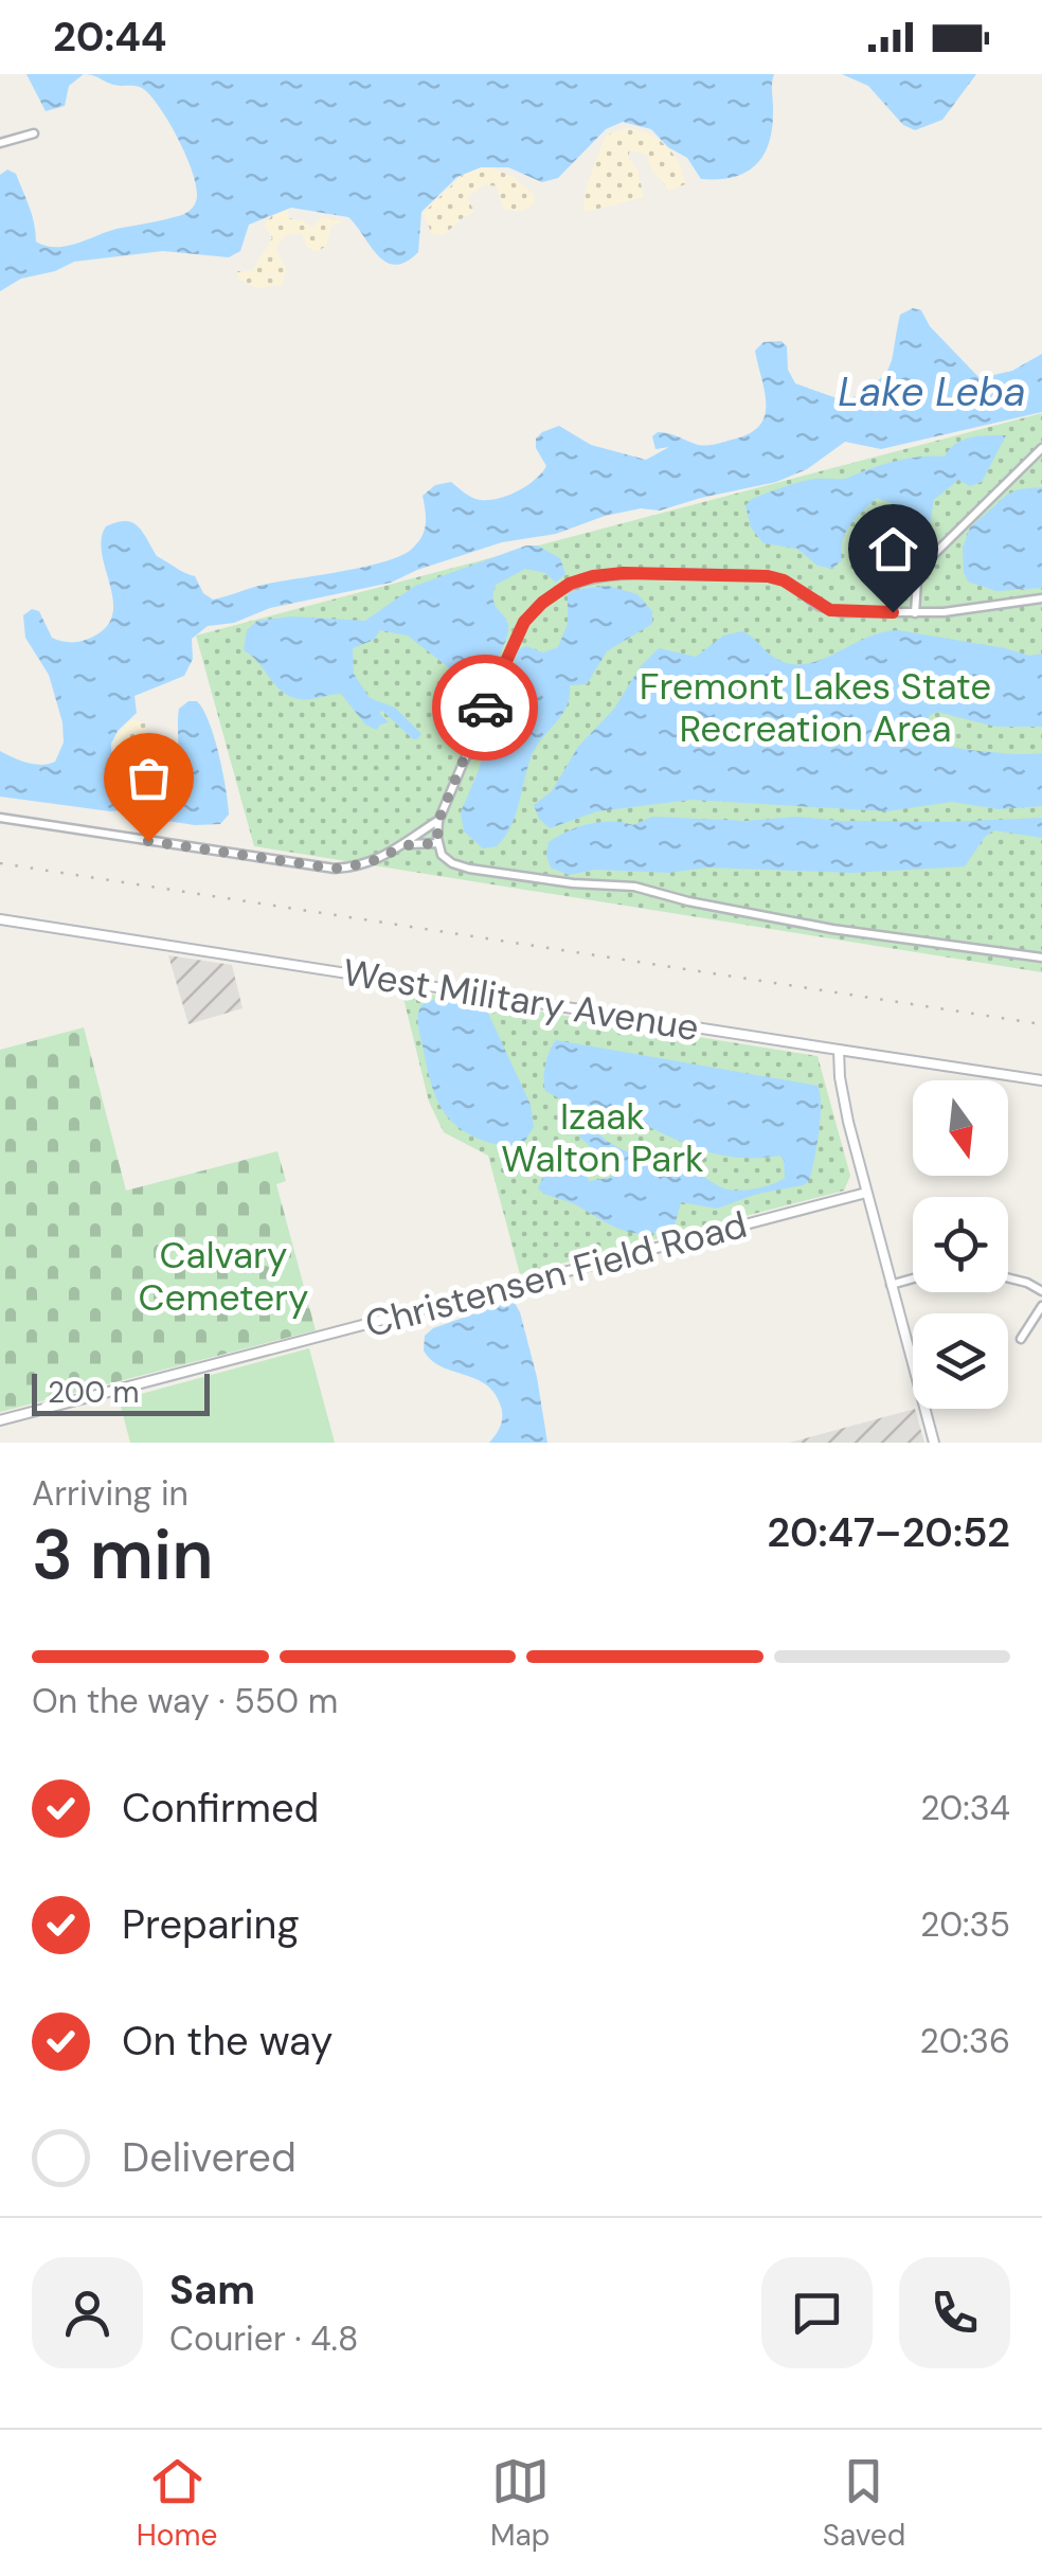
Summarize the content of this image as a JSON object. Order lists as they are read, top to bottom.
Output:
{
  "streets": {
    "main road": ["West Military Avenue", "Christensen Field Road"]
  },
  "water": ["Lake Leba"],
  "parks": ["Fremont Lakes State Recreation Area", "Izaak Walton Park", "Calvary Cemetery"],
  "scale_bar": "200 m",
  "north": "bottom",
  "page": {
    "status": "20:44",
    "scale": "200 m",
    "heading": ["3 min", "Arriving in", "20:47–20:52"],
    "panel": ["Sam", "Courier · 4.8"],
    "bar": "On the way · 550 m",
    "list": [
      ["Confirmed", "20:34"],
      ["Preparing", "20:35"],
      ["On the way", "20:36"],
      "Delivered"
    ],
    "tabs": ["Home", "Map", "Saved"]
  }
}
